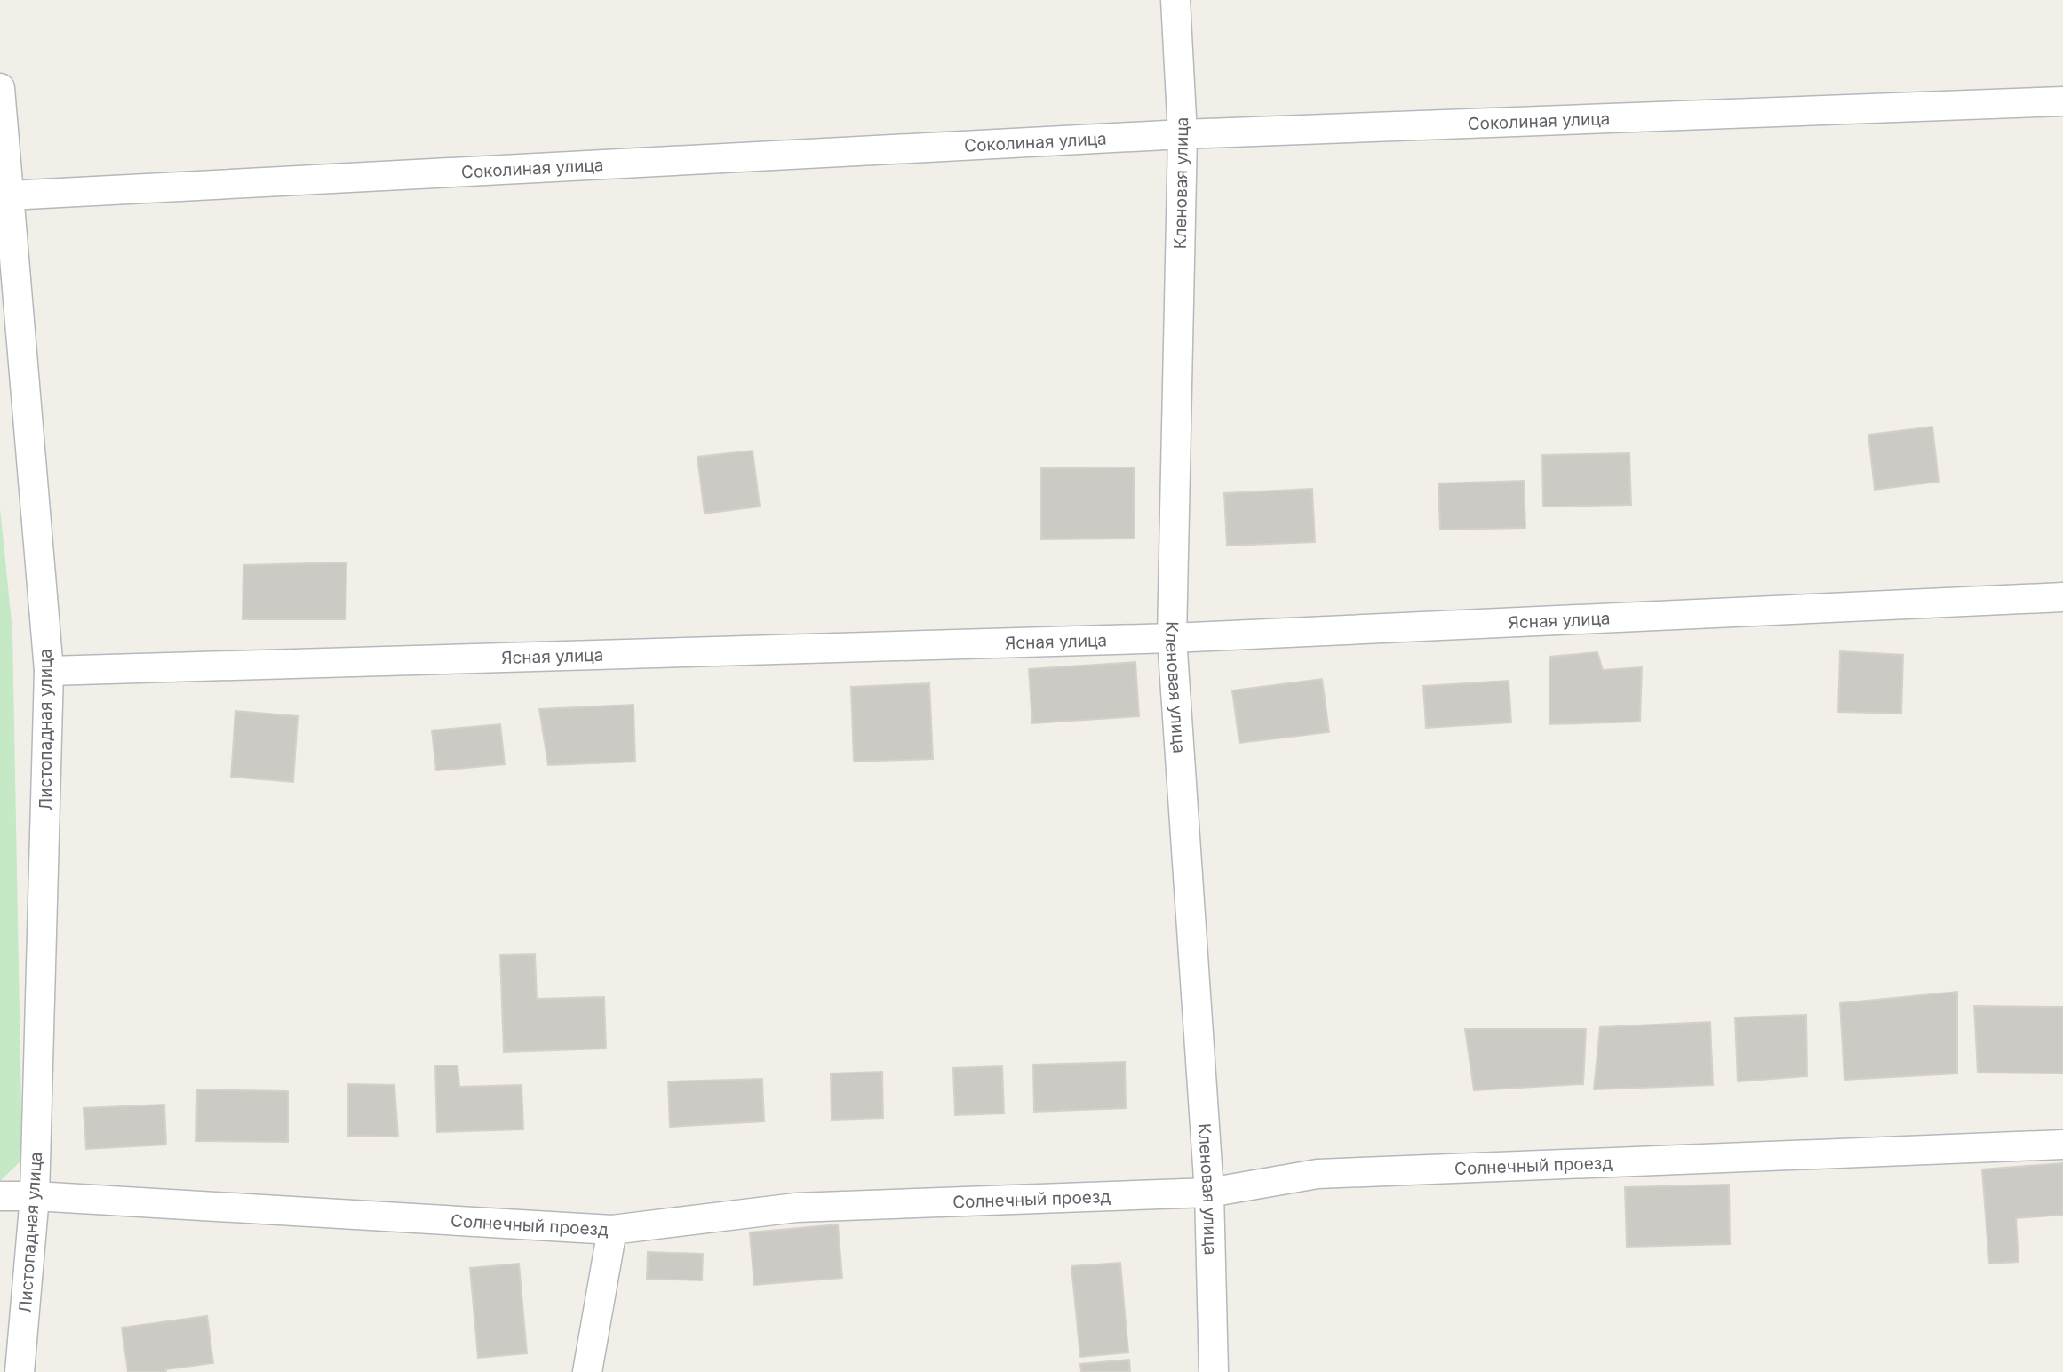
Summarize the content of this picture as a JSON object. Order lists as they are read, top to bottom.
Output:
{
  "streets": {
    "street": [
      "Соколиная улица",
      "Кленовая улица",
      "Ясная улица",
      "Листопадная улица",
      "Солнечный проезд"
    ]
  },
  "crossings": [
    ["Соколиная улица", "Кленовая улица"],
    ["Соколиная улица", "Листопадная улица"],
    ["Кленовая улица", "Ясная улица"],
    ["Кленовая улица", "Солнечный проезд"],
    ["Ясная улица", "Листопадная улица"],
    ["Листопадная улица", "Солнечный проезд"]
  ]
}
